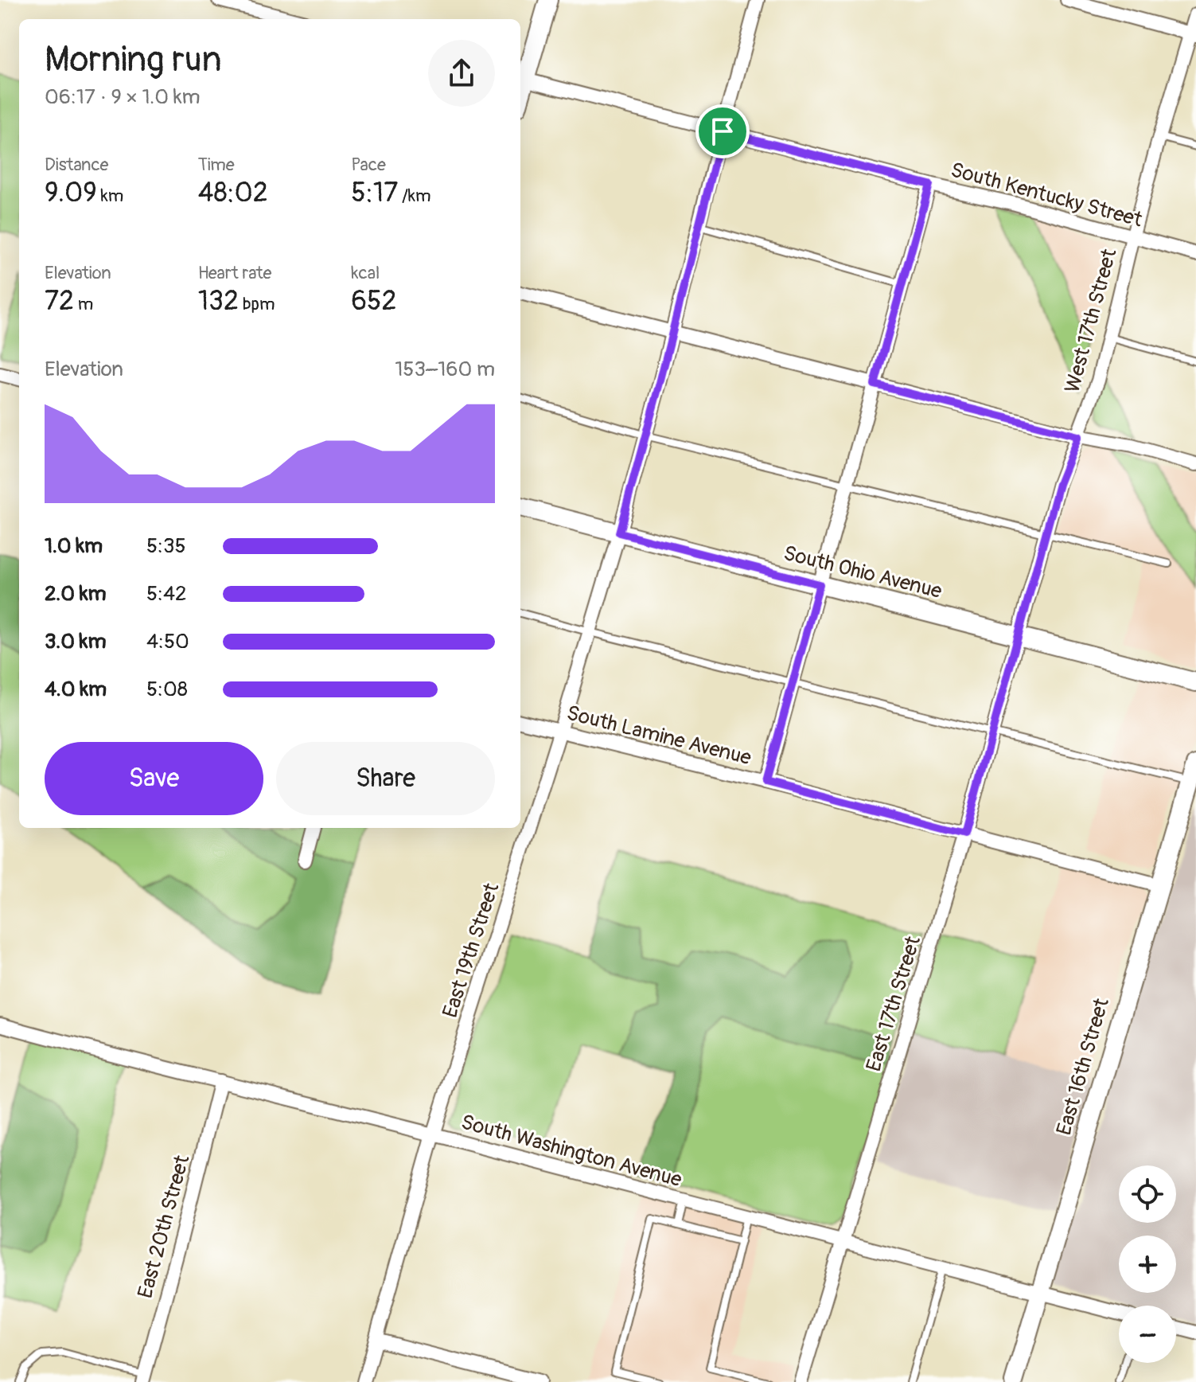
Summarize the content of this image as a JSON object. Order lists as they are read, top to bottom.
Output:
{
  "streets": {
    "street": [
      "South Kentucky Street",
      "West 17th Street",
      "South Ohio Avenue",
      "South Lamine Avenue",
      "East 19th Street",
      "East 17th Street",
      "East 16th Street",
      "South Washington Avenue",
      "East 20th Street"
    ]
  },
  "crossings": [
    ["South Kentucky Street", "West 17th Street"],
    ["South Kentucky Street", "East 19th Street"],
    ["West 17th Street", "South Ohio Avenue"],
    ["West 17th Street", "East 17th Street"],
    ["South Ohio Avenue", "East 19th Street"],
    ["South Ohio Avenue", "East 17th Street"],
    ["South Lamine Avenue", "East 19th Street"],
    ["South Lamine Avenue", "East 17th Street"],
    ["South Lamine Avenue", "East 16th Street"],
    ["East 19th Street", "South Washington Avenue"],
    ["East 17th Street", "South Washington Avenue"],
    ["East 16th Street", "South Washington Avenue"],
    ["South Washington Avenue", "East 20th Street"]
  ],
  "page": {
    "heading": ["Morning run", "06:17 · 9 × 1.0 km"],
    "stats": [
      ["Distance", "9.09 km"],
      ["Time", "48:02"],
      ["Pace", "5:17 /km"],
      ["Elevation", "72 m"],
      ["Heart rate", "132 bpm"],
      ["kcal", "652"]
    ],
    "chart": ["Elevation", "153–160 m"],
    "list": [
      {
        "name": "1.0 km",
        "note": "5:35"
      },
      {
        "name": "2.0 km",
        "note": "5:42"
      },
      {
        "name": "3.0 km",
        "note": "4:50"
      },
      {
        "name": "4.0 km",
        "note": "5:08"
      }
    ],
    "buttons": ["Save", "Share"],
    "map_buttons": ["+", "−"]
  }
}
